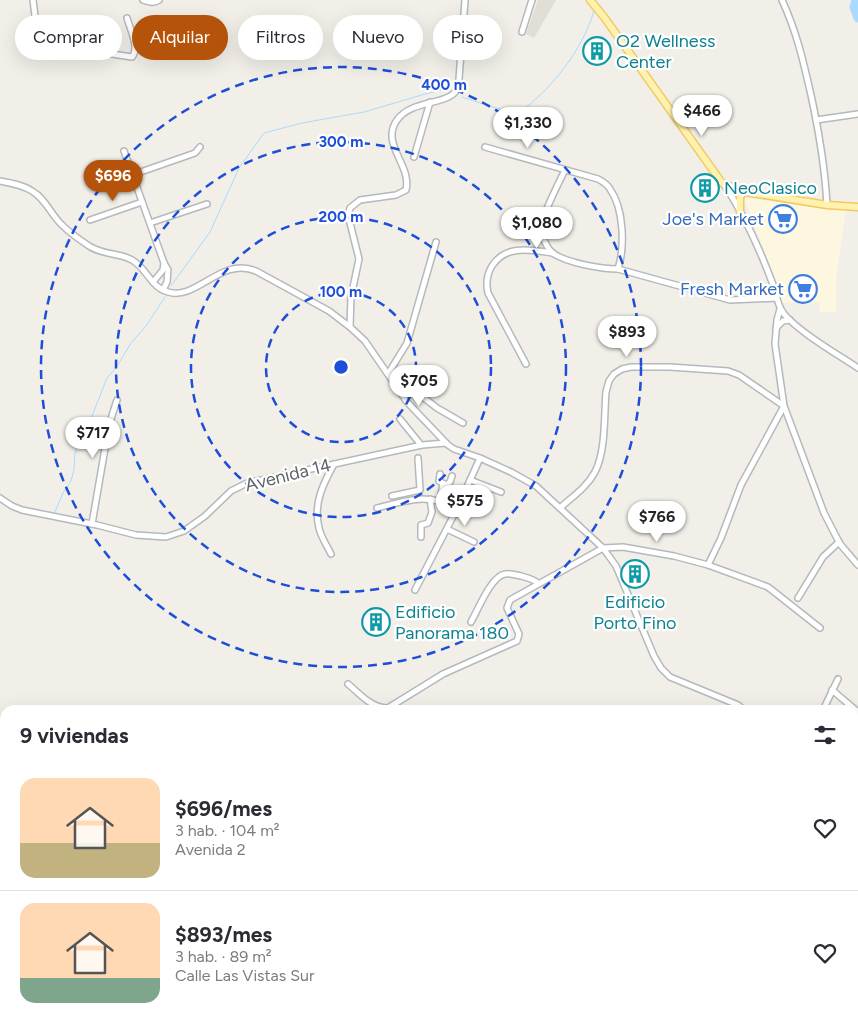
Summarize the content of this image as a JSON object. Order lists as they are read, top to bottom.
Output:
{
  "streets": {
    "street": ["Avenida 14"]
  },
  "places": {
    "building": [
      "O2 Wellness Center",
      "NeoClasico",
      "Edificio Porto Fino",
      "Edificio Panorama 180"
    ],
    "supermarket": ["Joe's Market", "Fresh Market"]
  },
  "page": {
    "chip": [
      "Comprar",
      "Alquilar",
      "Filtros",
      "Nuevo",
      "Piso"
    ],
    "price": [
      "$466",
      "$1,330",
      "$696",
      "$1,080",
      "$893",
      "$705",
      "$717",
      "$575",
      "$766"
    ],
    "heading": "9 viviendas",
    "list": [
      {
        "name": "$696/mes",
        "note": "3 hab. · 104 m² · Avenida 2"
      },
      {
        "name": "$893/mes",
        "note": "3 hab. · 89 m² · Calle Las Vistas Sur"
      }
    ]
  },
  "rings": [
    "400 m",
    "300 m",
    "200 m",
    "100 m"
  ]
}
